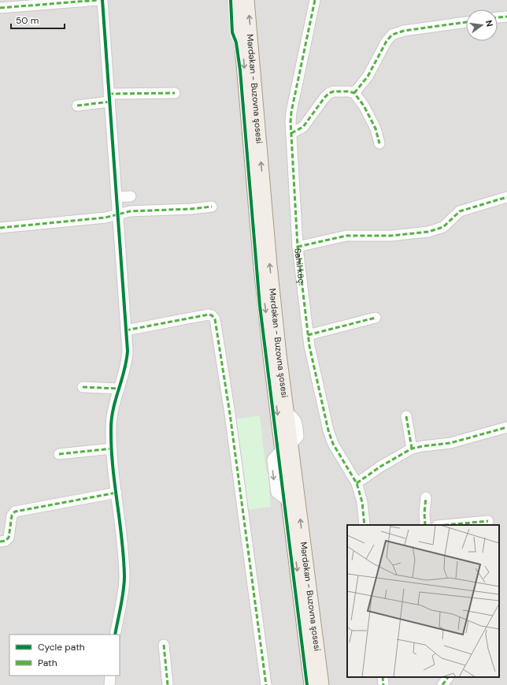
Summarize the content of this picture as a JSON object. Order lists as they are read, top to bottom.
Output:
{
  "streets": {
    "main road": ["Mərdəkan - Buzovna şosesi"],
    "street": ["Sahil küç."]
  },
  "legend": ["Cycle path", "Path"],
  "scale_bar": "50 m",
  "north": "right"
}
